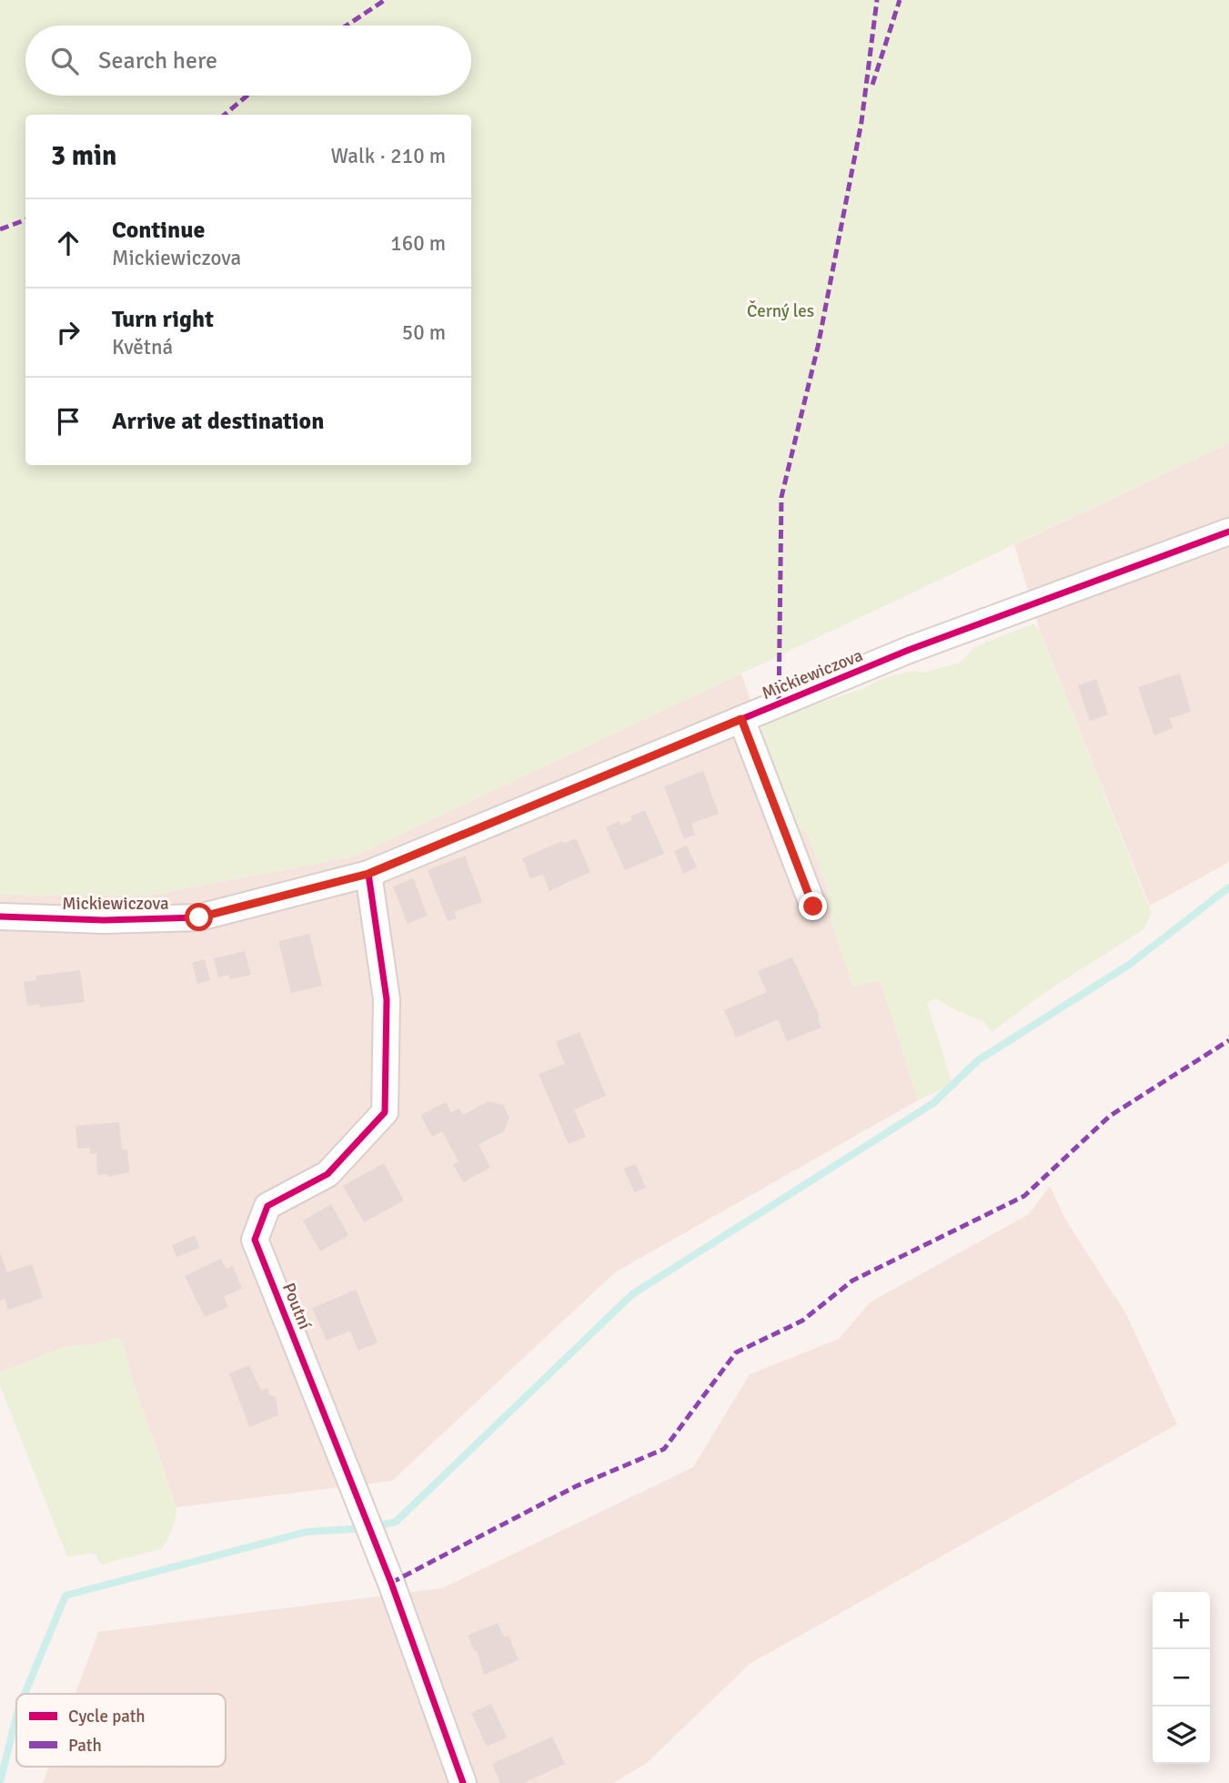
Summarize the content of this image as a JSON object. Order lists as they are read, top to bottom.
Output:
{
  "streets": {
    "street": ["Mickiewiczova", "Poutní"]
  },
  "crossings": [
    ["Mickiewiczova", "Poutní"]
  ],
  "parks": ["Černý les"],
  "legend": ["Cycle path", "Path"],
  "page": {
    "search": "Search here",
    "heading": ["3 min", "Walk · 210 m"],
    "list": [
      ["Continue", "Mickiewiczova", "160 m"],
      ["Turn right", "Květná", "50 m"],
      "Arrive at destination"
    ],
    "map_buttons": ["+", "−"]
  }
}
